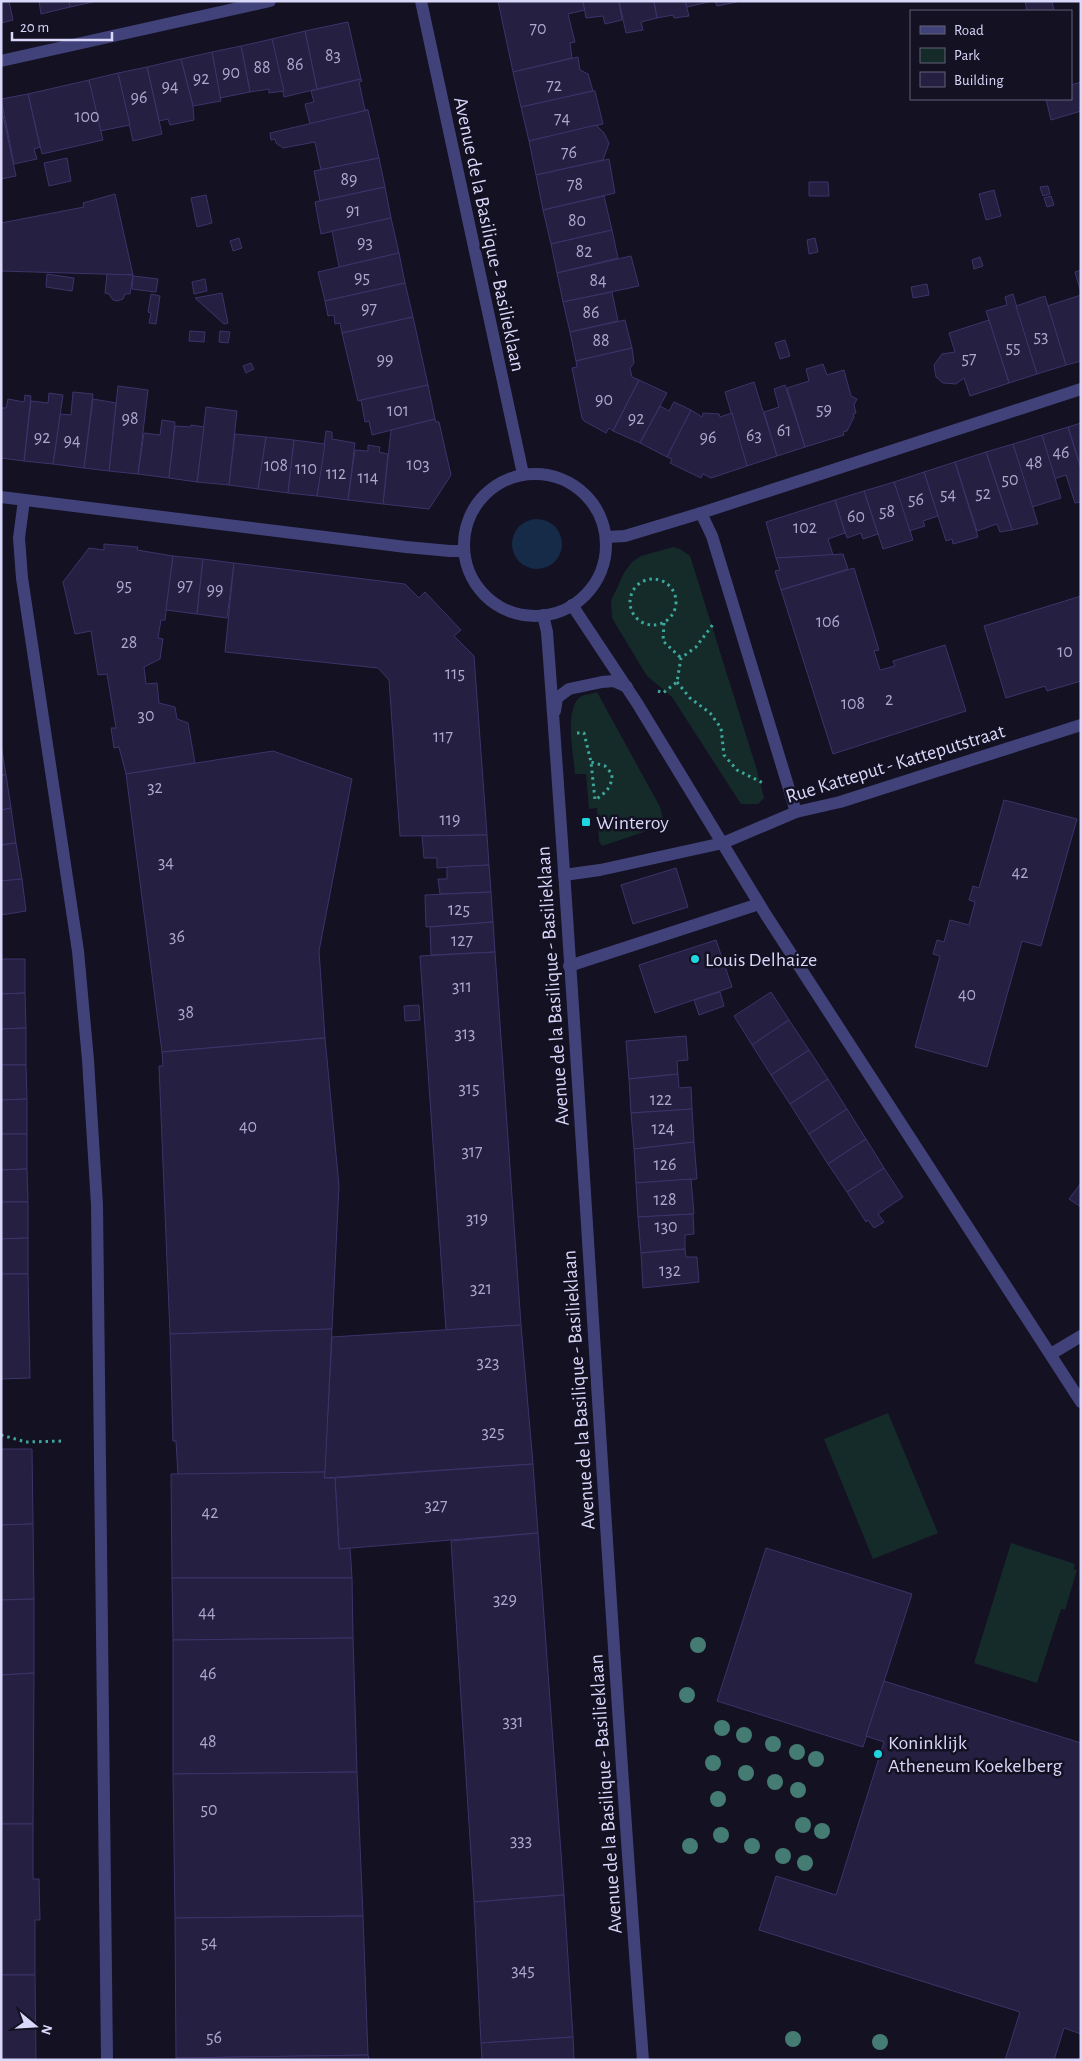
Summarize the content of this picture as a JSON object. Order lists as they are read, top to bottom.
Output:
{
  "streets": {
    "street": ["Avenue de la Basilique - Basilieklaan", "Rue Katteput - Katteputstraat"]
  },
  "crossings": [
    ["Avenue de la Basilique - Basilieklaan", "Rue Katteput - Katteputstraat"]
  ],
  "places": {
    "transit": ["Winteroy"],
    "other": ["Louis Delhaize", "Koninklijk Atheneum Koekelberg"]
  },
  "house_numbers": [
    "70",
    "83",
    "86",
    "88",
    "90",
    "92",
    "72",
    "94",
    "96",
    "100",
    "74",
    "76",
    "89",
    "78",
    "91",
    "80",
    "93",
    "82",
    "95",
    "84",
    "97",
    "86",
    "53",
    "88",
    "55",
    "57",
    "99",
    "90",
    "59",
    "101",
    "98",
    "92",
    "61",
    "63",
    "92",
    "96",
    "94",
    "46",
    "48",
    "103",
    "108",
    "110",
    "112",
    "114",
    "50",
    "52",
    "54",
    "56",
    "58",
    "60",
    "102",
    "95",
    "97",
    "99",
    "106",
    "28",
    "10",
    "115",
    "2",
    "108",
    "30",
    "117",
    "32",
    "119",
    "34",
    "42",
    "125",
    "36",
    "127",
    "311",
    "40",
    "38",
    "313",
    "315",
    "122",
    "40",
    "124",
    "317",
    "126",
    "128",
    "319",
    "130",
    "132",
    "321",
    "323",
    "325",
    "327",
    "42",
    "329",
    "44",
    "46",
    "331",
    "48",
    "50",
    "333",
    "54",
    "345",
    "56"
  ],
  "legend": ["Road", "Park", "Building"],
  "scale_bar": "20 m",
  "north": "right"
}
